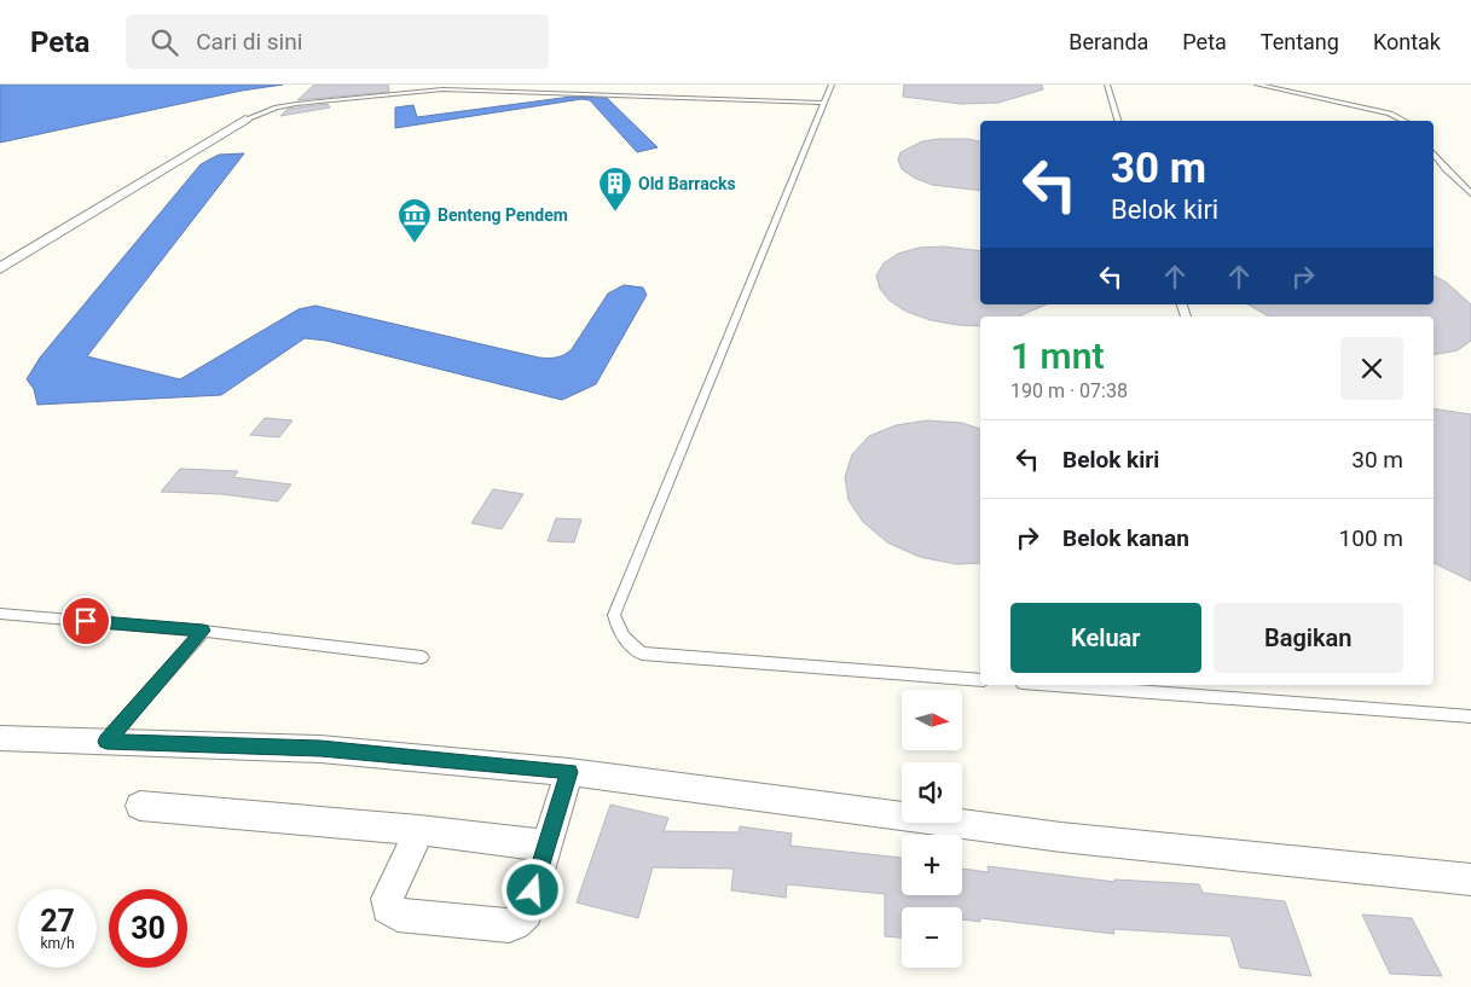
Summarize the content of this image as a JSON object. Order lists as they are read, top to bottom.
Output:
{
  "places": {
    "building": ["Old Barracks"],
    "museum": ["Benteng Pendem"]
  },
  "north": "right",
  "page": {
    "header": "Peta",
    "search": "Cari di sini",
    "nav": [
      "Beranda",
      "Peta",
      "Tentang",
      "Kontak"
    ],
    "turn": ["30 m", "Belok kiri"],
    "heading": ["1 mnt", "190 m · 07:38"],
    "list": [
      {
        "name": "Belok kiri",
        "value": "30 m"
      },
      {
        "name": "Belok kanan",
        "value": "100 m"
      }
    ],
    "buttons": ["Keluar", "Bagikan"],
    "map_buttons": ["+", "−"],
    "speed": "27 km/h",
    "limit": "30"
  }
}
